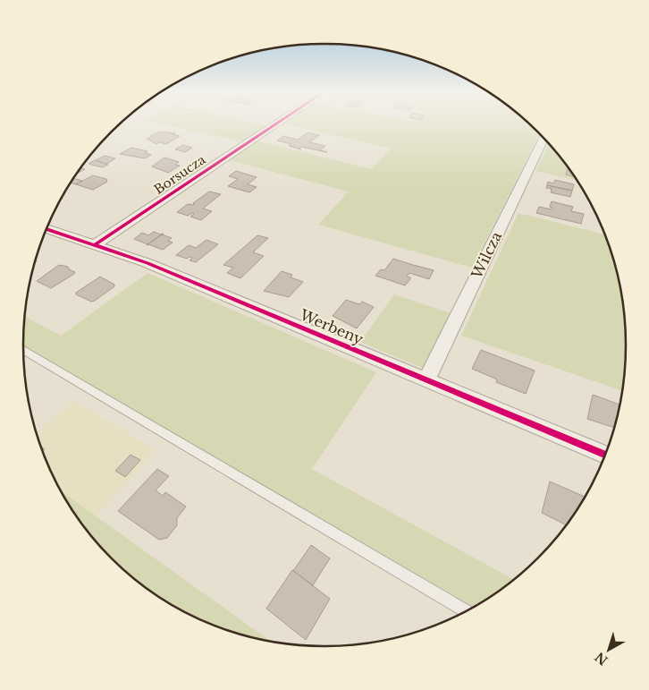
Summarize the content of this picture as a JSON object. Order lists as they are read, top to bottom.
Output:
{
  "streets": {
    "street": ["Borsucza", "Wilcza", "Werbeny"]
  },
  "crossings": [
    ["Borsucza", "Werbeny"],
    ["Wilcza", "Werbeny"]
  ],
  "north": "bottom left"
}
